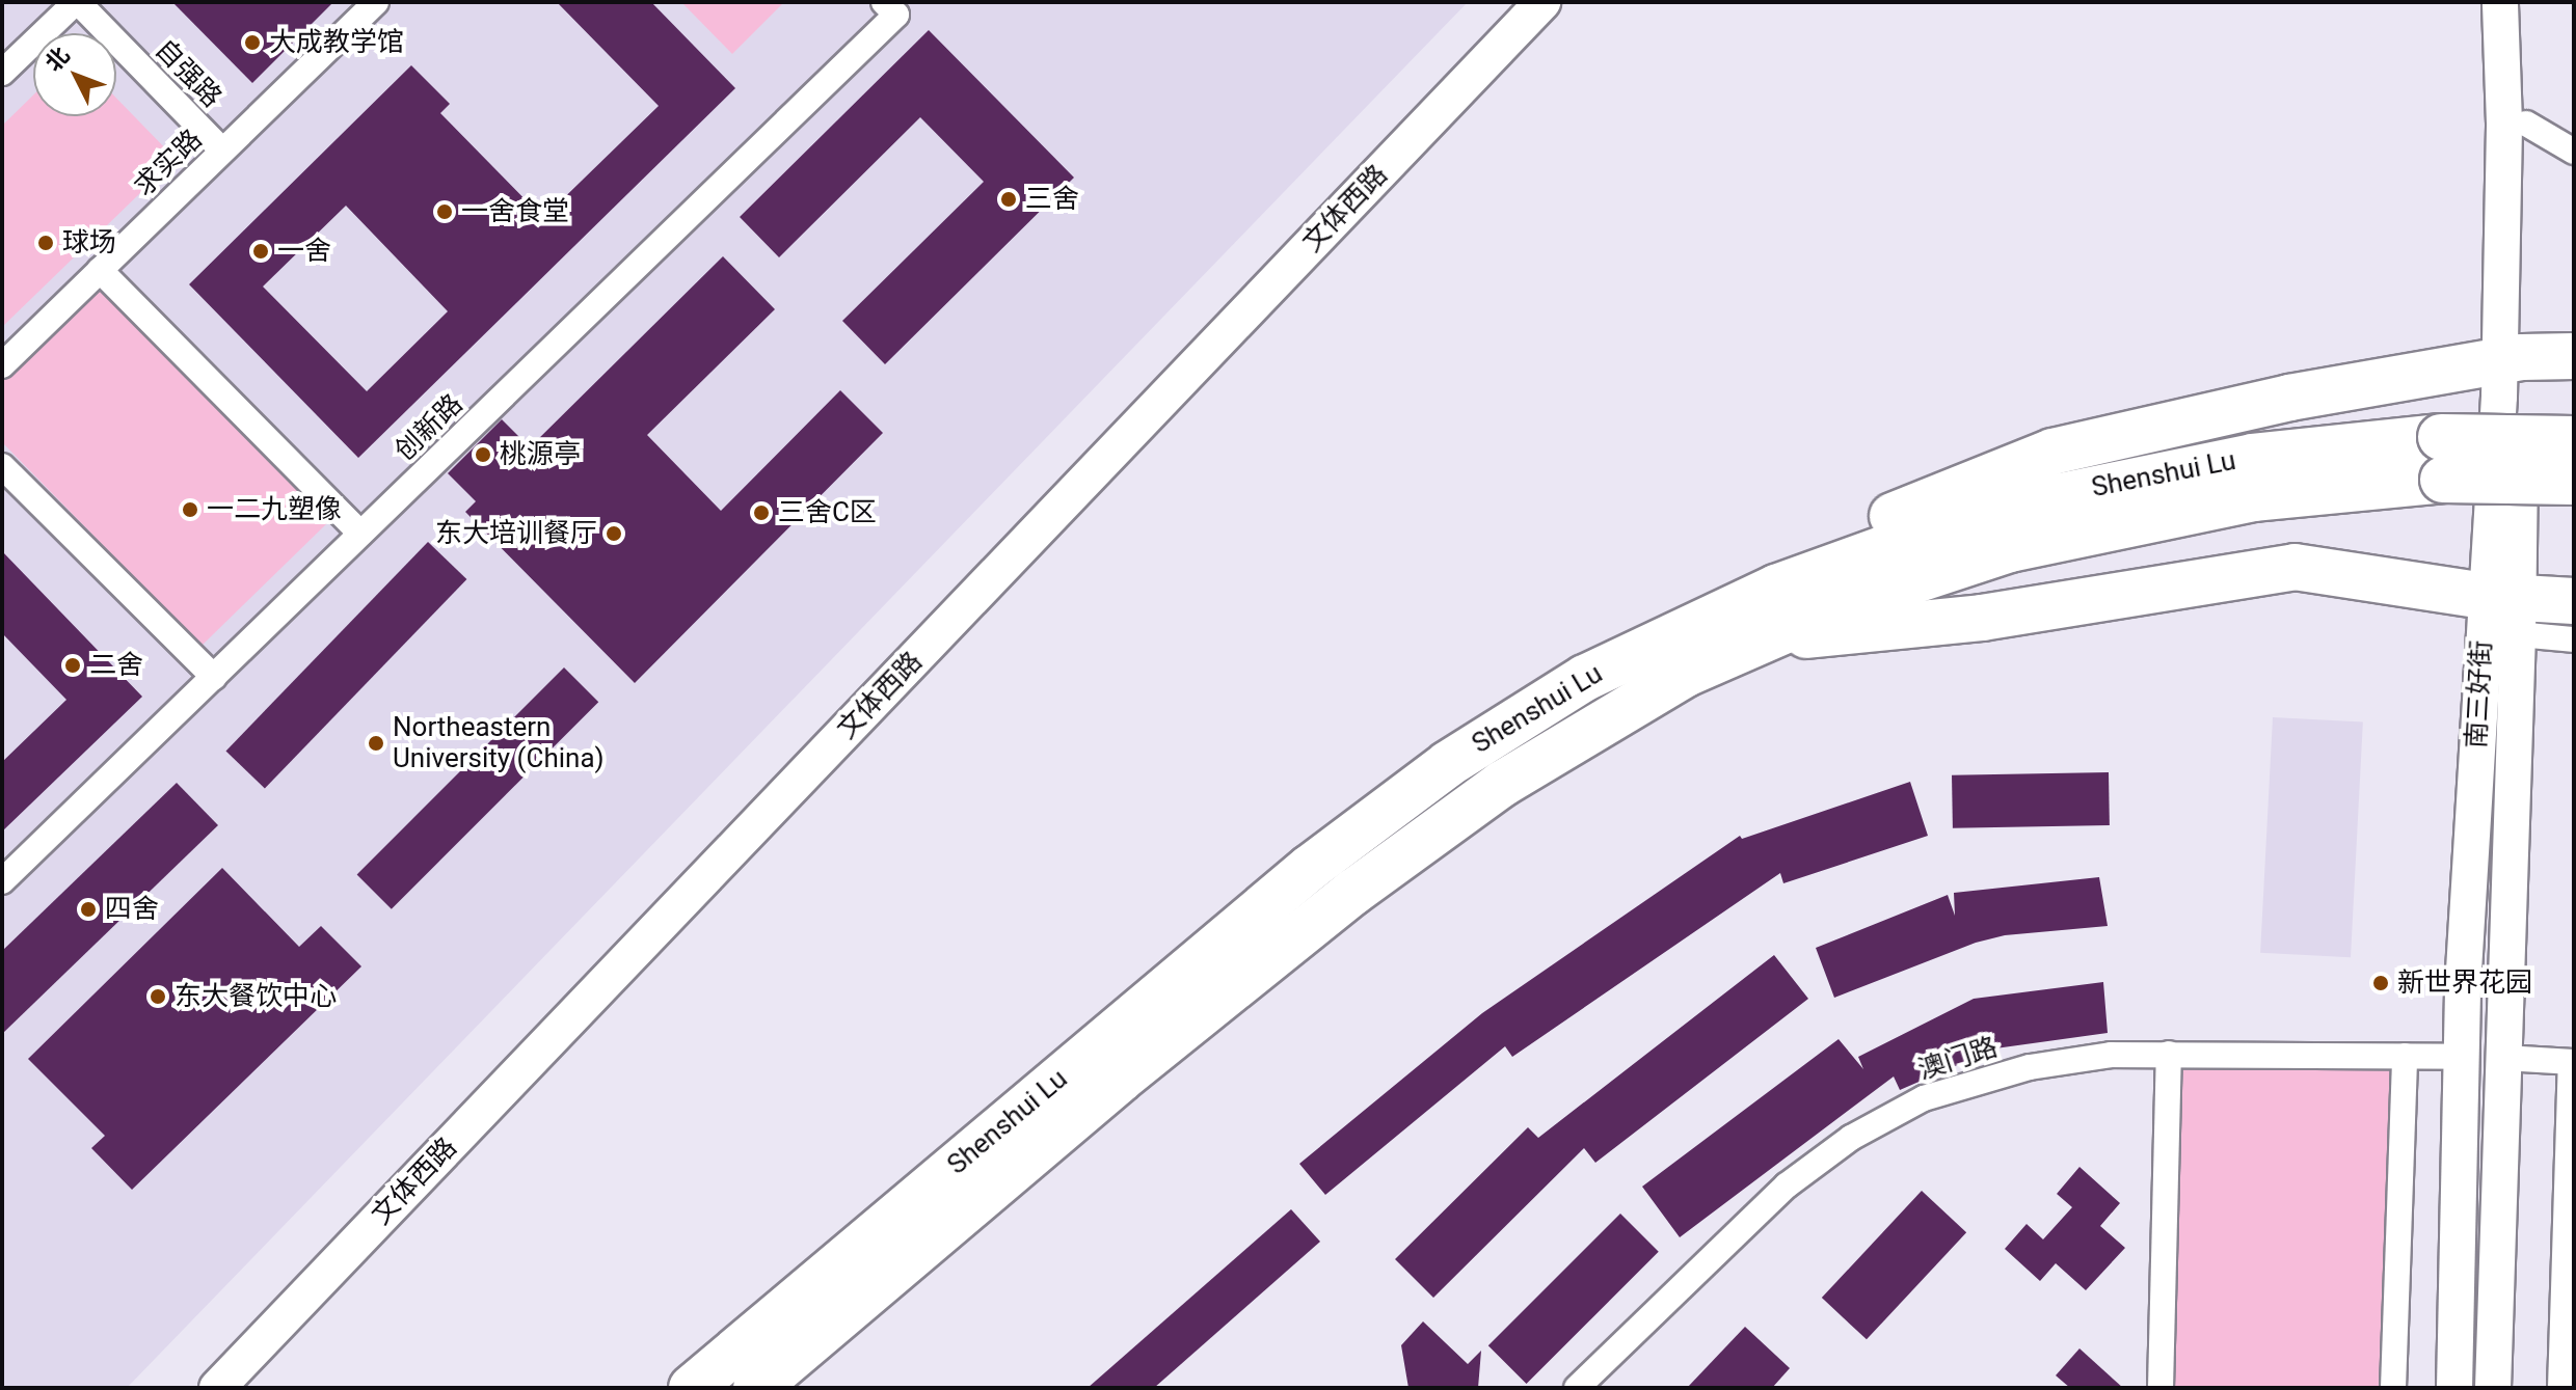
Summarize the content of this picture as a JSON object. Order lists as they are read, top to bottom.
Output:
{
  "streets": {
    "highway": ["Shenshui Lu"],
    "street": [
      "自强路",
      "求实路",
      "文体西路",
      "创新路",
      "南三好街",
      "澳门路"
    ]
  },
  "crossings": [
    ["自强路", "求实路"],
    ["南三好街", "澳门路"]
  ],
  "places": [
    "大成教学馆",
    "三舍",
    "一舍食堂",
    "球场",
    "一舍",
    "桃源亭",
    "一二九塑像",
    "三舍C区",
    "东大培训餐厅",
    "二舍",
    "Northeastern University (China)",
    "四舍",
    "新世界花园",
    "东大餐饮中心"
  ],
  "north": "top left"
}
